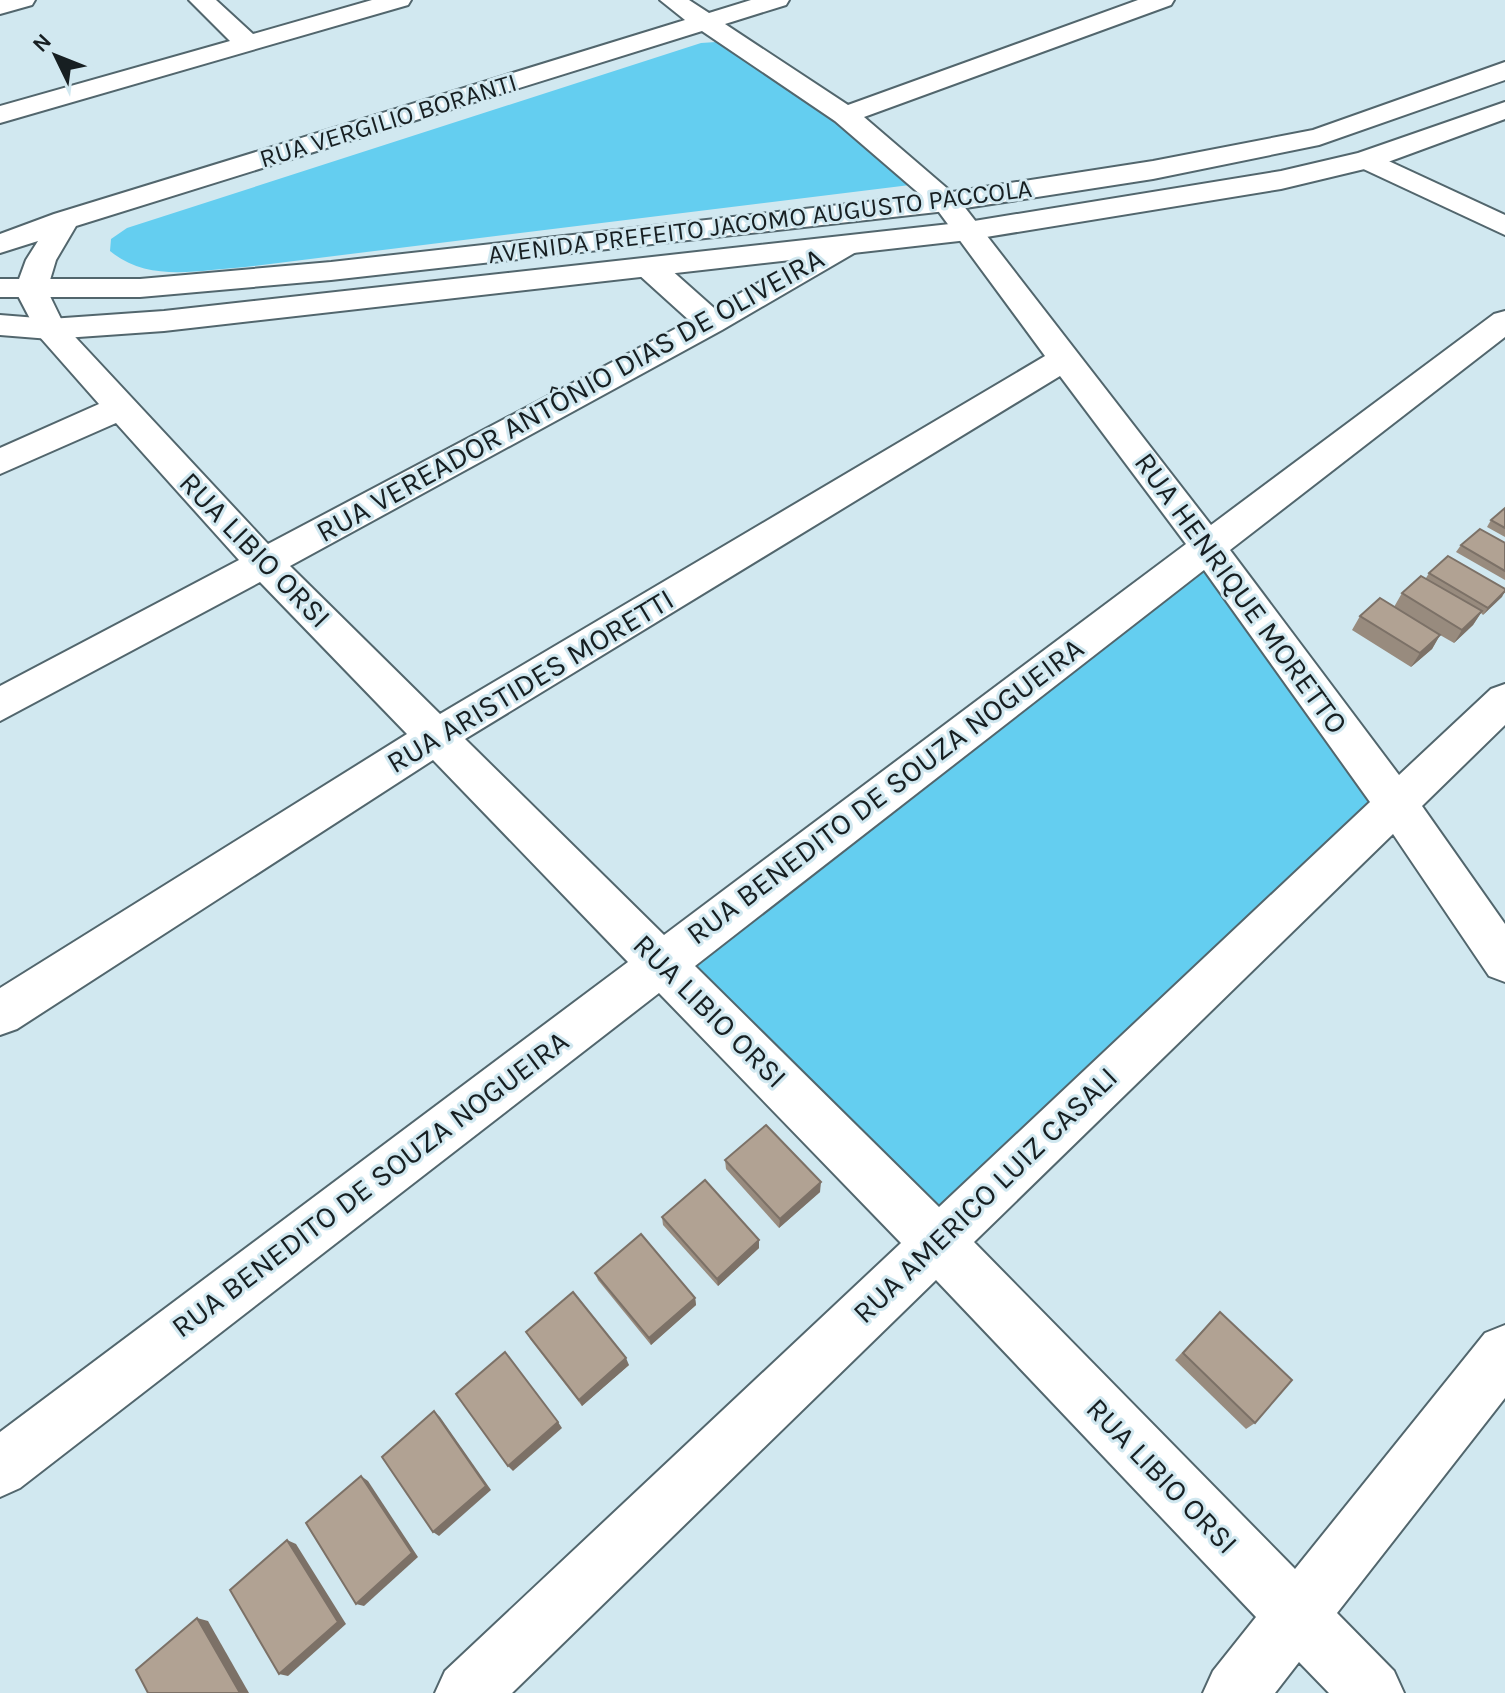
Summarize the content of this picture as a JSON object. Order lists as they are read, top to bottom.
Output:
{
  "streets": {
    "street": [
      "RUA VERGILIO BORANTI",
      "AVENIDA PREFEITO JACOMO AUGUSTO PACCOLA",
      "RUA VEREADOR ANTÔNIO DIAS DE OLIVEIRA",
      "RUA LIBIO ORSI",
      "RUA HENRIQUE MORETTO",
      "RUA ARISTIDES MORETTI",
      "RUA BENEDITO DE SOUZA NOGUEIRA",
      "RUA AMERICO LUIZ CASALI"
    ]
  },
  "crossings": [
    ["RUA VERGILIO BORANTI", "RUA HENRIQUE MORETTO"],
    ["AVENIDA PREFEITO JACOMO AUGUSTO PACCOLA", "RUA VEREADOR ANTÔNIO DIAS DE OLIVEIRA"],
    ["AVENIDA PREFEITO JACOMO AUGUSTO PACCOLA", "RUA LIBIO ORSI"],
    ["AVENIDA PREFEITO JACOMO AUGUSTO PACCOLA", "RUA HENRIQUE MORETTO"],
    ["RUA VEREADOR ANTÔNIO DIAS DE OLIVEIRA", "RUA LIBIO ORSI"],
    ["RUA LIBIO ORSI", "RUA ARISTIDES MORETTI"],
    ["RUA LIBIO ORSI", "RUA BENEDITO DE SOUZA NOGUEIRA"],
    ["RUA LIBIO ORSI", "RUA AMERICO LUIZ CASALI"],
    ["RUA HENRIQUE MORETTO", "RUA ARISTIDES MORETTI"],
    ["RUA HENRIQUE MORETTO", "RUA BENEDITO DE SOUZA NOGUEIRA"],
    ["RUA HENRIQUE MORETTO", "RUA AMERICO LUIZ CASALI"]
  ],
  "north": "top left"
}
